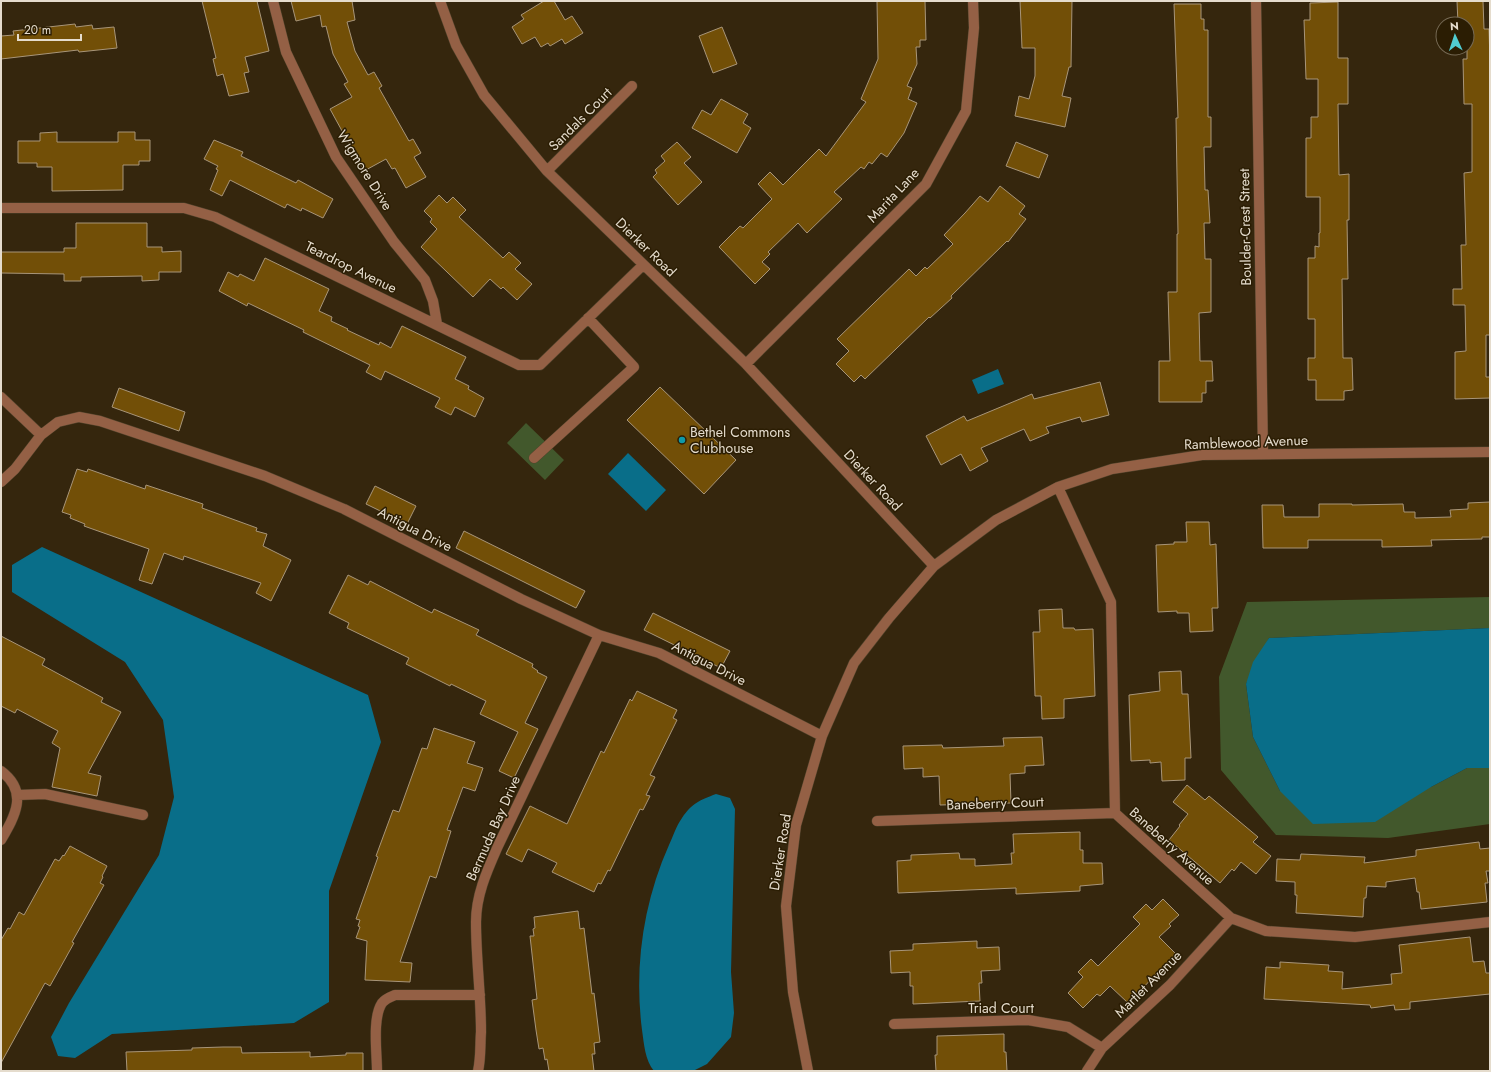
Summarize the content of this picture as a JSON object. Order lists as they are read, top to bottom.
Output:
{
  "streets": {
    "street": [
      "Sandals Court",
      "Wigmore Drive",
      "Marita Lane",
      "Boulder-Crest Street",
      "Dierker Road",
      "Teardrop Avenue",
      "Ramblewood Avenue",
      "Antigua Drive",
      "Baneberry Court",
      "Bermuda Bay Drive",
      "Baneberry Avenue",
      "Martlet Avenue",
      "Triad Court"
    ]
  },
  "crossings": [
    ["Sandals Court", "Dierker Road"],
    ["Wigmore Drive", "Teardrop Avenue"],
    ["Marita Lane", "Dierker Road"],
    ["Boulder-Crest Street", "Ramblewood Avenue"],
    ["Dierker Road", "Teardrop Avenue"],
    ["Dierker Road", "Ramblewood Avenue"],
    ["Dierker Road", "Antigua Drive"],
    ["Ramblewood Avenue", "Baneberry Avenue"],
    ["Antigua Drive", "Bermuda Bay Drive"],
    ["Baneberry Court", "Baneberry Avenue"],
    ["Baneberry Avenue", "Martlet Avenue"],
    ["Martlet Avenue", "Triad Court"]
  ],
  "places": ["Bethel Commons Clubhouse"],
  "scale_bar": "20 m",
  "north": "top"
}
